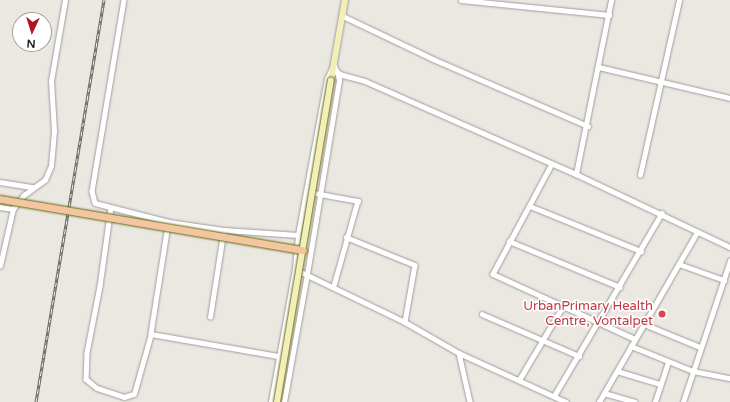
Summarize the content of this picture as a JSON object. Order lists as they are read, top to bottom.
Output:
{
  "places": ["UrbanPrimary Health Centre, Vontalpet"],
  "north": "bottom"
}
